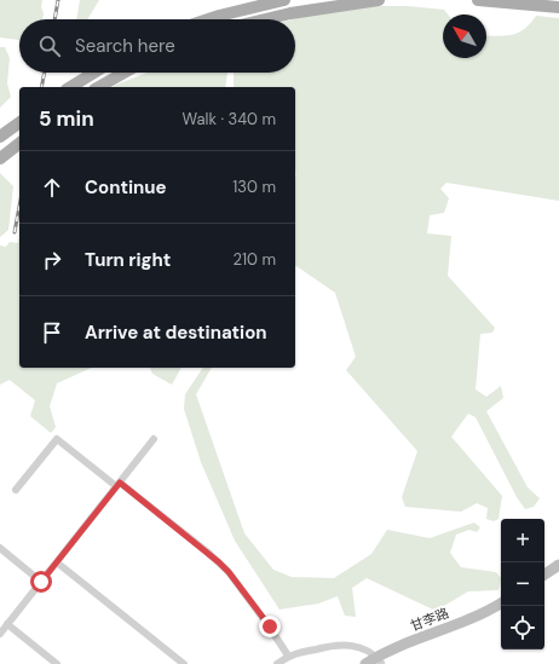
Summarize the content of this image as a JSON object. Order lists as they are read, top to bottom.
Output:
{
  "streets": {
    "main road": ["甘李路"]
  },
  "north": "top left",
  "page": {
    "search": "Search here",
    "heading": ["5 min", "Walk · 340 m"],
    "list": [
      ["Continue", "130 m"],
      ["Turn right", "210 m"],
      "Arrive at destination"
    ],
    "map_buttons": ["+", "−"]
  }
}
